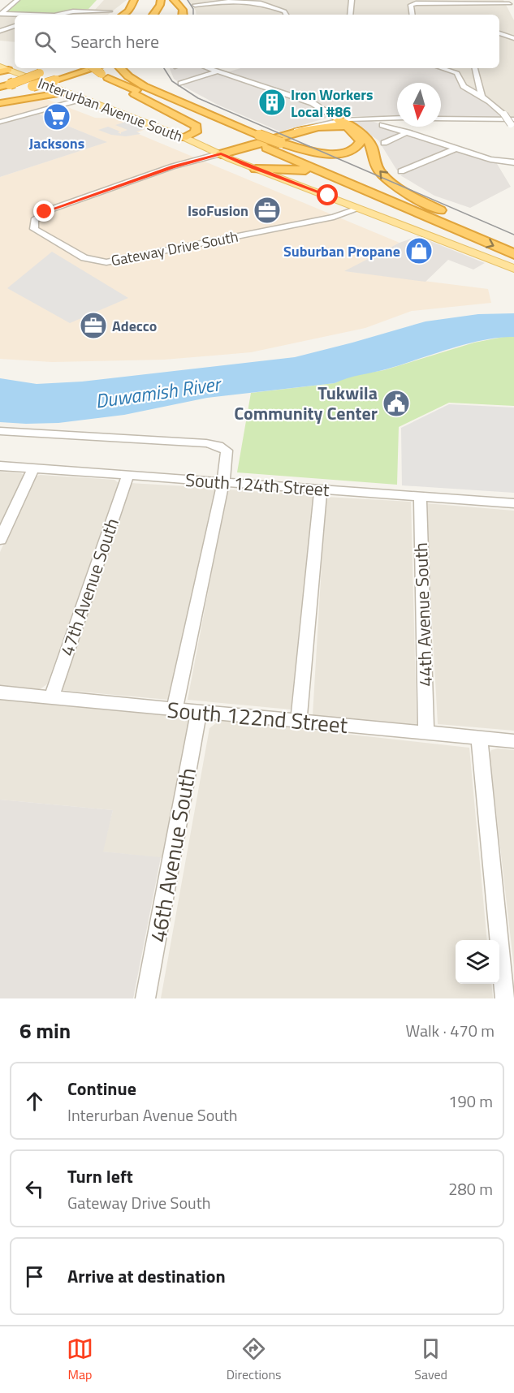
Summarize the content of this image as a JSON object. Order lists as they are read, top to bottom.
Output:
{
  "streets": {
    "main road": ["Interurban Avenue South"],
    "street": [
      "Gateway Drive South",
      "South 124th Street",
      "47th Avenue South",
      "44th Avenue South",
      "South 122nd Street",
      "46th Avenue South"
    ]
  },
  "crossings": [
    ["Interurban Avenue South", "Gateway Drive South"],
    ["South 124th Street", "47th Avenue South"],
    ["South 124th Street", "44th Avenue South"],
    ["47th Avenue South", "South 122nd Street"],
    ["44th Avenue South", "South 122nd Street"],
    ["South 122nd Street", "46th Avenue South"]
  ],
  "water": ["Duwamish River"],
  "places": {
    "building": ["Iron Workers Local #86"],
    "supermarket": ["Jacksons"],
    "office": ["IsoFusion", "Adecco"],
    "shop": ["Suburban Propane"],
    "public building": ["Tukwila Community Center"]
  },
  "north": "bottom",
  "page": {
    "search": "Search here",
    "heading": ["6 min", "Walk · 470 m"],
    "list": [
      ["Continue", "Interurban Avenue South", "190 m"],
      ["Turn left", "Gateway Drive South", "280 m"],
      "Arrive at destination"
    ],
    "nav": ["Map", "Directions", "Saved"]
  }
}
